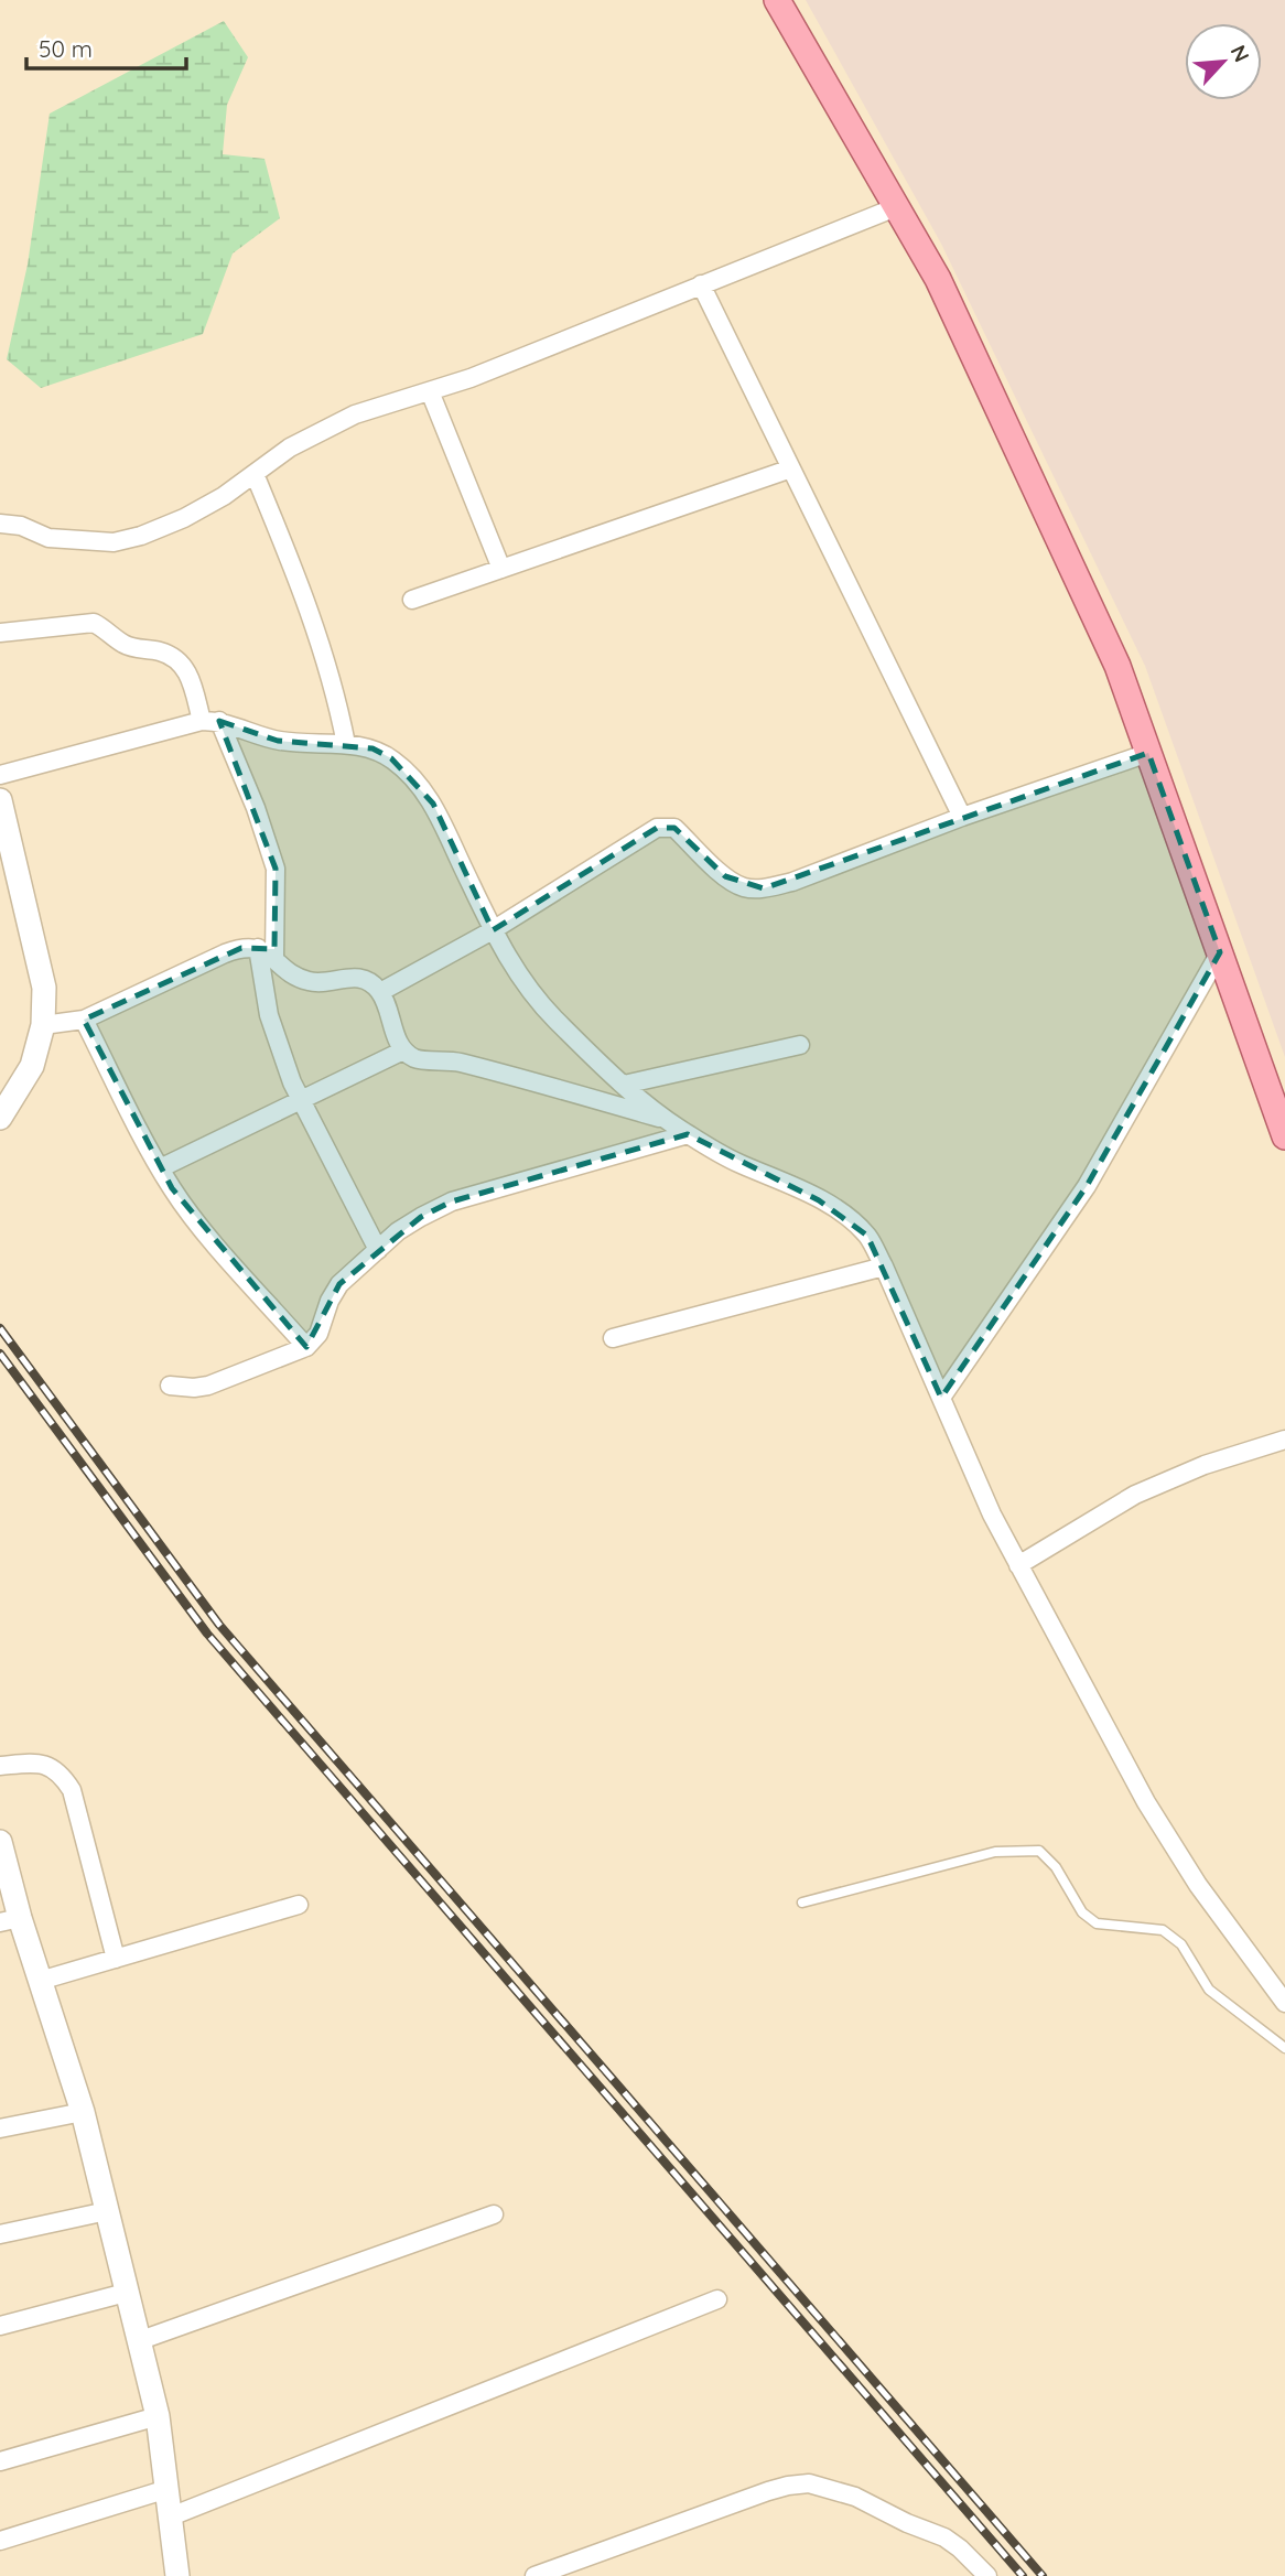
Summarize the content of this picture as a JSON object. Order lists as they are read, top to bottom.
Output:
{
  "scale_bar": "50 m",
  "north": "top right"
}
